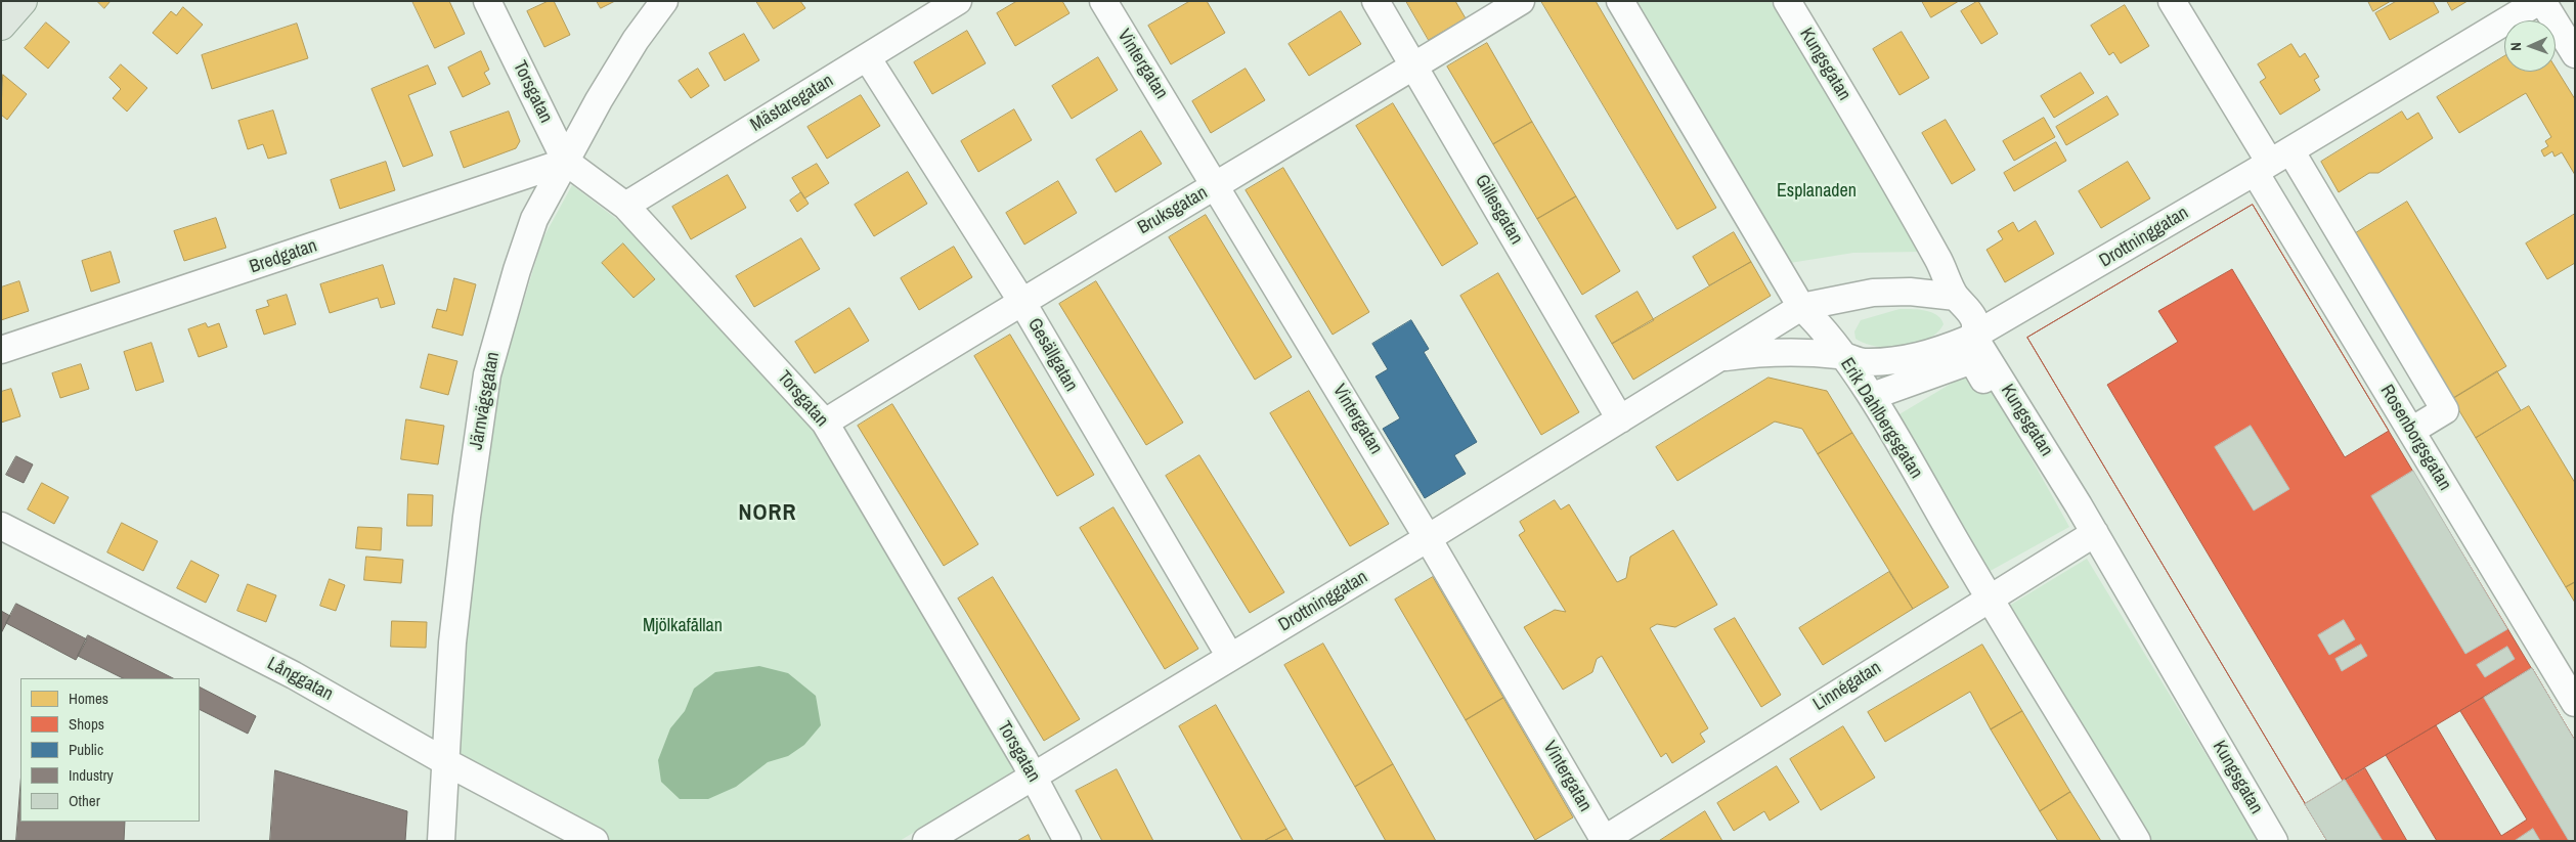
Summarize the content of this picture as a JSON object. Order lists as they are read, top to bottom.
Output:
{
  "streets": {
    "street": [
      "Vintergatan",
      "Kungsgatan",
      "Torsgatan",
      "Mästaregatan",
      "Gillesgatan",
      "Bruksgatan",
      "Drottninggatan",
      "Bredgatan",
      "Gesällgatan",
      "Järnvägsgatan",
      "Erik Dahlbergsgatan",
      "Rosenborgsgatan",
      "Långgatan",
      "Linnégatan"
    ]
  },
  "crossings": [
    ["Vintergatan", "Bruksgatan"],
    ["Vintergatan", "Drottninggatan"],
    ["Vintergatan", "Linnégatan"],
    ["Kungsgatan", "Drottninggatan"],
    ["Kungsgatan", "Linnégatan"],
    ["Torsgatan", "Mästaregatan"],
    ["Torsgatan", "Bruksgatan"],
    ["Torsgatan", "Drottninggatan"],
    ["Torsgatan", "Bredgatan"],
    ["Torsgatan", "Järnvägsgatan"],
    ["Mästaregatan", "Gesällgatan"],
    ["Gillesgatan", "Bruksgatan"],
    ["Gillesgatan", "Drottninggatan"],
    ["Bruksgatan", "Gesällgatan"],
    ["Drottninggatan", "Gesällgatan"],
    ["Drottninggatan", "Erik Dahlbergsgatan"],
    ["Drottninggatan", "Rosenborgsgatan"],
    ["Bredgatan", "Järnvägsgatan"],
    ["Järnvägsgatan", "Långgatan"],
    ["Erik Dahlbergsgatan", "Linnégatan"]
  ],
  "districts": ["NORR"],
  "parks": ["Esplanaden", "Mjölkafållan"],
  "legend": [
    "Homes",
    "Shops",
    "Public",
    "Industry",
    "Other"
  ],
  "north": "left"
}
